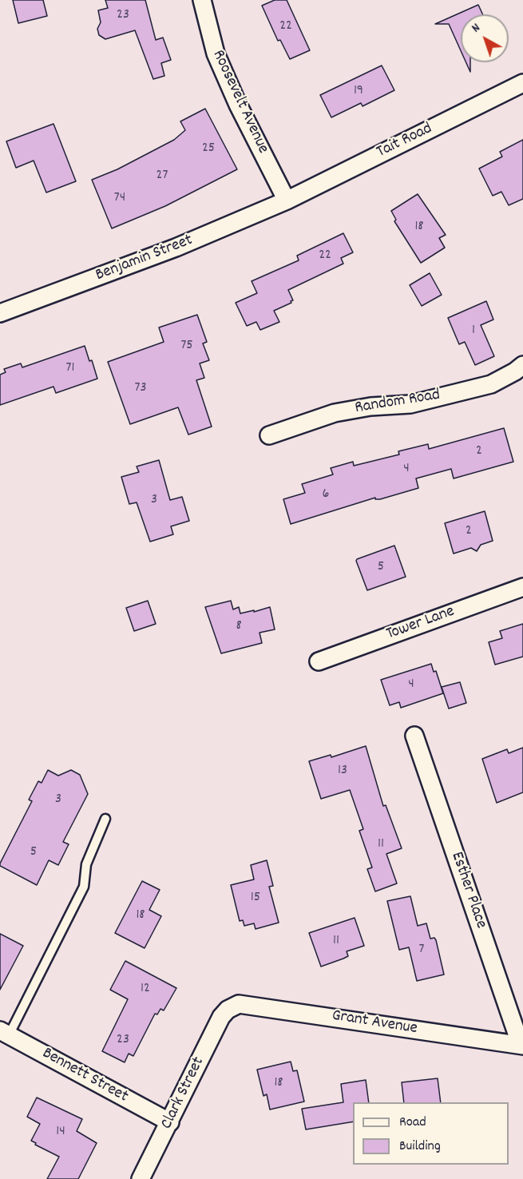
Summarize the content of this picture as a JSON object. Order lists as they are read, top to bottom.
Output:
{
  "streets": {
    "street": [
      "Roosevelt Avenue",
      "Tait Road",
      "Benjamin Street",
      "Random Road",
      "Tower Lane",
      "Esther Place",
      "Grant Avenue",
      "Bennett Street",
      "Clark Street"
    ]
  },
  "crossings": [
    ["Roosevelt Avenue", "Tait Road"],
    ["Roosevelt Avenue", "Benjamin Street"],
    ["Tait Road", "Benjamin Street"],
    ["Esther Place", "Grant Avenue"],
    ["Grant Avenue", "Clark Street"],
    ["Bennett Street", "Clark Street"]
  ],
  "house_numbers": [
    "23",
    "22",
    "19",
    "25",
    "27",
    "74",
    "18",
    "22",
    "1",
    "75",
    "71",
    "73",
    "2",
    "4",
    "6",
    "3",
    "2",
    "5",
    "8",
    "4",
    "13",
    "3",
    "11",
    "5",
    "15",
    "18",
    "11",
    "7",
    "12",
    "23",
    "18",
    "14"
  ],
  "legend": ["Road", "Building"],
  "north": "top left"
}
